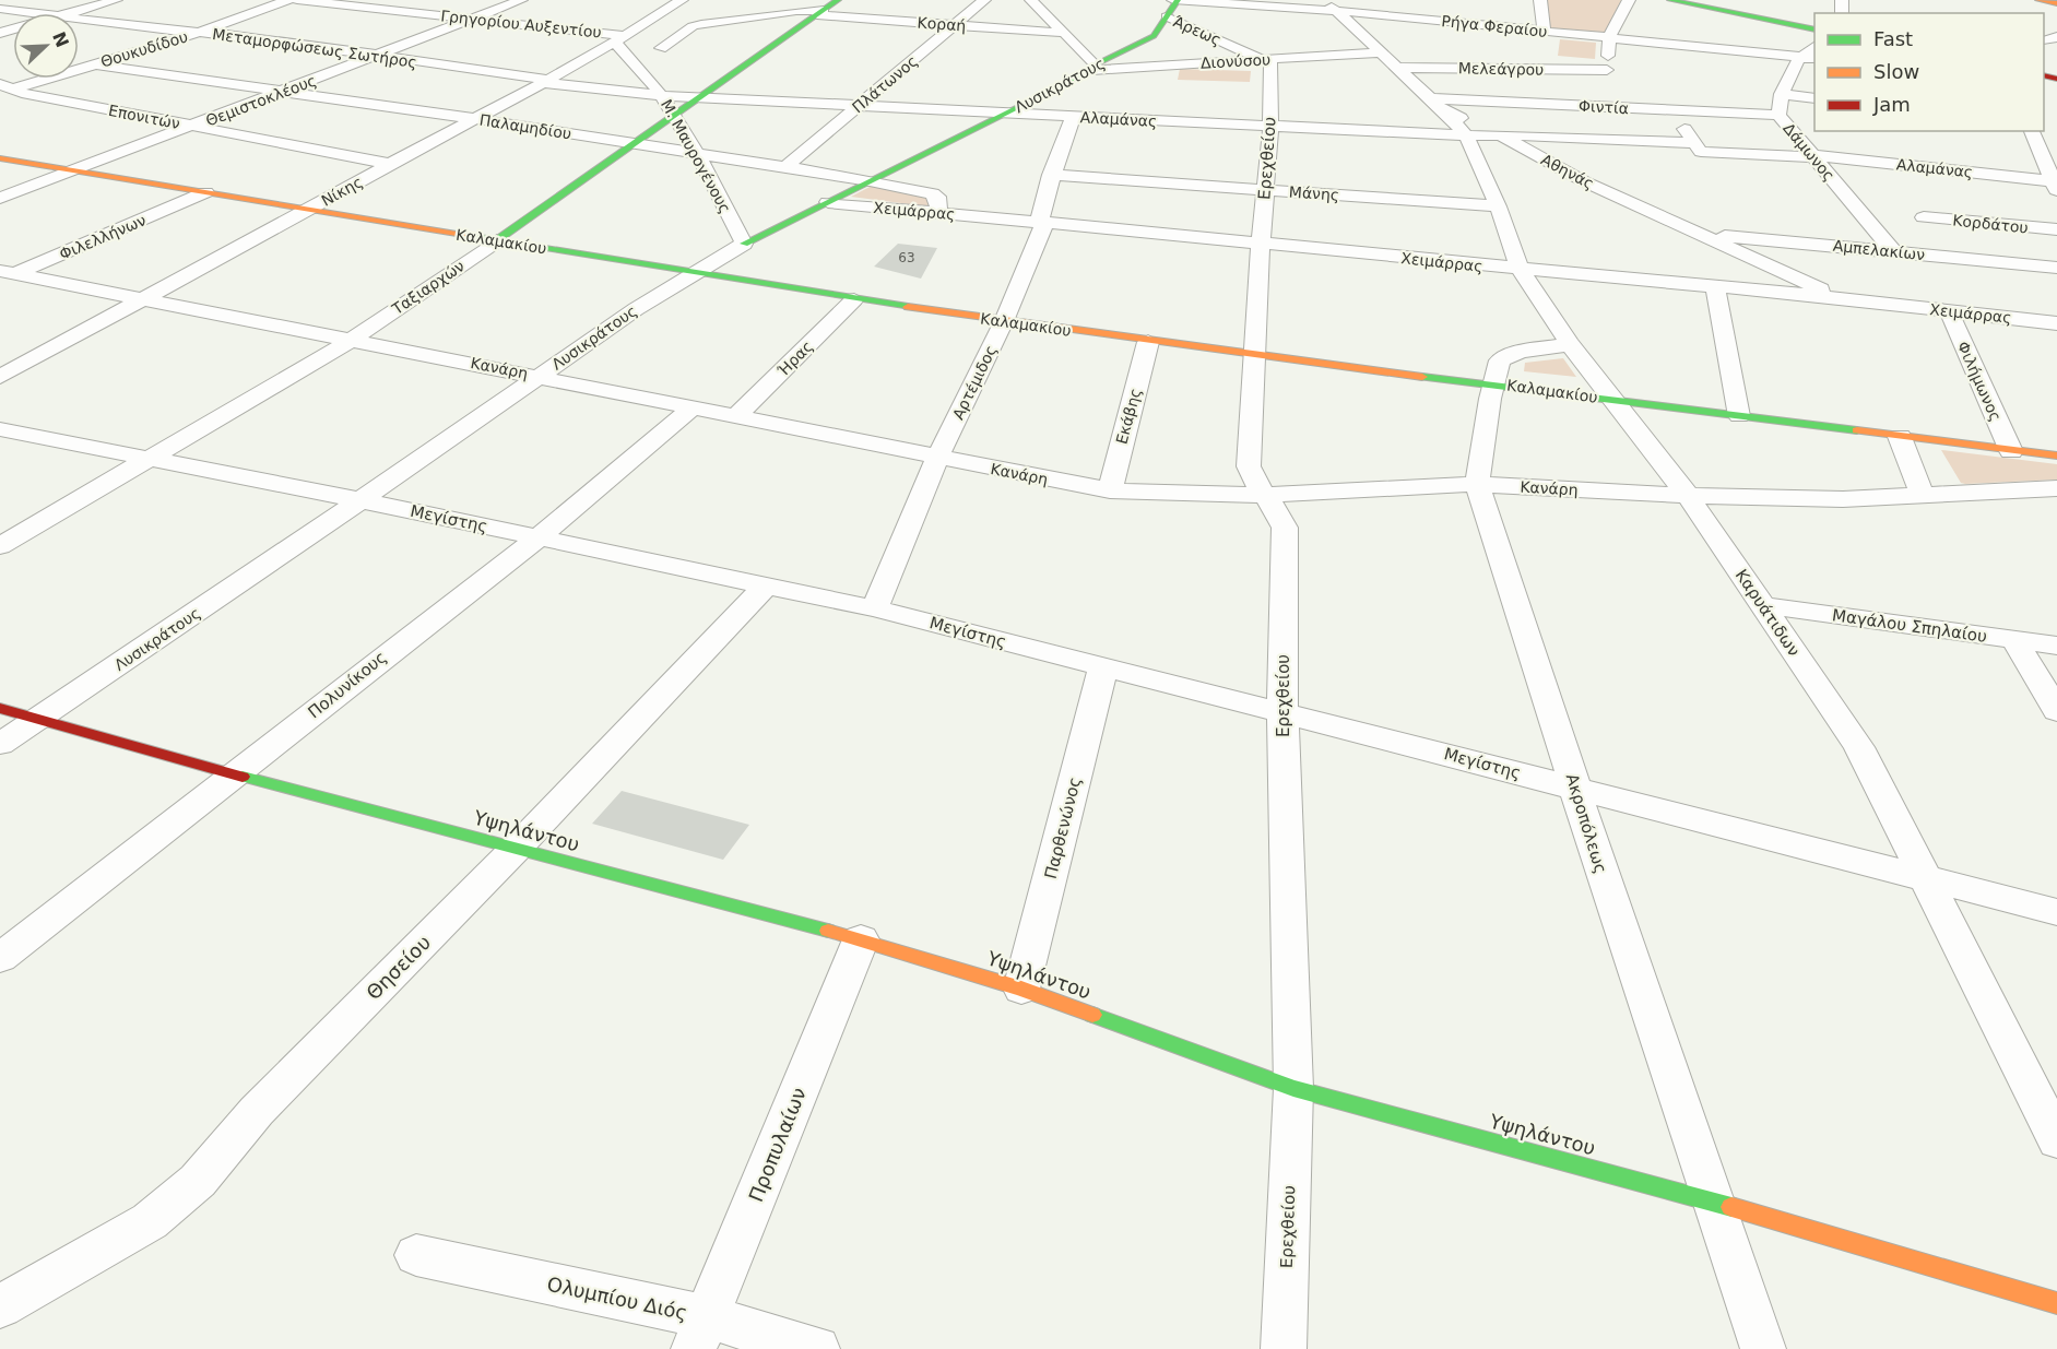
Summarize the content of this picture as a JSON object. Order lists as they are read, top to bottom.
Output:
{
  "streets": {
    "street": [
      "Γρηγορίου Αυξεντίου",
      "Κοραή",
      "Ρήγα Φεραίου",
      "Άρεως",
      "Μεταμορφώσεως Σωτήρος",
      "Θουκυδίδου",
      "Διονύσου",
      "Μελεάγρου",
      "Πλάτωνος",
      "Λυσικράτους",
      "Θεμιστοκλέους",
      "Φιντία",
      "Επονιτών",
      "Αλαμάνας",
      "Παλαμηδίου",
      "Δάμωνος",
      "Μ. Μαυρογένους",
      "Ερεχθείου",
      "Αθηνάς",
      "Νίκης",
      "Μάνης",
      "Χειμάρρας",
      "Κορδάτου",
      "Φιλελλήνων",
      "Καλαμακίου",
      "Αμπελακίων",
      "Ταξιαρχών",
      "Ήρας",
      "Κανάρη",
      "Φιλήμωνος",
      "Αρτέμιδος",
      "Εκάβης",
      "Μεγίστης",
      "Καρυάτιδων",
      "Μαγάλου Σπηλαίου",
      "Πολυνίκους",
      "Ακροπόλεως",
      "Παρθενώνος",
      "Υψηλάντου",
      "Θησείου",
      "Προπυλαίων",
      "Ολυμπίου Διός"
    ]
  },
  "crossings": [
    ["Γρηγορίου Αυξεντίου", "Θεμιστοκλέους"],
    ["Γρηγορίου Αυξεντίου", "Μ. Μαυρογένους"],
    ["Γρηγορίου Αυξεντίου", "Νίκης"],
    ["Κοραή", "Πλάτωνος"],
    ["Κοραή", "Ταξιαρχών"],
    ["Ρήγα Φεραίου", "Λυσικράτους"],
    ["Ρήγα Φεραίου", "Δάμωνος"],
    ["Ρήγα Φεραίου", "Αθηνάς"],
    ["Άρεως", "Διονύσου"],
    ["Άρεως", "Λυσικράτους"],
    ["Άρεως", "Ερεχθείου"],
    ["Μεταμορφώσεως Σωτήρος", "Θουκυδίδου"],
    ["Μεταμορφώσεως Σωτήρος", "Θεμιστοκλέους"],
    ["Μεταμορφώσεως Σωτήρος", "Αλαμάνας"],
    ["Μεταμορφώσεως Σωτήρος", "Νίκης"],
    ["Θουκυδίδου", "Επονιτών"],
    ["Θουκυδίδου", "Παλαμηδίου"],
    ["Διονύσου", "Λυσικράτους"],
    ["Διονύσου", "Ερεχθείου"],
    ["Διονύσου", "Αθηνάς"],
    ["Μελεάγρου", "Φιντία"],
    ["Μελεάγρου", "Αθηνάς"],
    ["Πλάτωνος", "Αλαμάνας"],
    ["Πλάτωνος", "Παλαμηδίου"],
    ["Λυσικράτους", "Αλαμάνας"],
    ["Λυσικράτους", "Παλαμηδίου"],
    ["Λυσικράτους", "Μ. Μαυρογένους"],
    ["Λυσικράτους", "Χειμάρρας"],
    ["Λυσικράτους", "Καλαμακίου"],
    ["Λυσικράτους", "Κανάρη"],
    ["Λυσικράτους", "Μεγίστης"],
    ["Λυσικράτους", "Υψηλάντου"],
    ["Θεμιστοκλέους", "Επονιτών"],
    ["Θεμιστοκλέους", "Παλαμηδίου"],
    ["Θεμιστοκλέους", "Καλαμακίου"],
    ["Φιντία", "Δάμωνος"],
    ["Φιντία", "Αθηνάς"],
    ["Φιντία", "Καρυάτιδων"],
    ["Επονιτών", "Νίκης"],
    ["Αλαμάνας", "Δάμωνος"],
    ["Αλαμάνας", "Μ. Μαυρογένους"],
    ["Αλαμάνας", "Ερεχθείου"],
    ["Αλαμάνας", "Αθηνάς"],
    ["Αλαμάνας", "Νίκης"],
    ["Αλαμάνας", "Ταξιαρχών"],
    ["Αλαμάνας", "Αρτέμιδος"],
    ["Αλαμάνας", "Καρυάτιδων"],
    ["Παλαμηδίου", "Μ. Μαυρογένους"],
    ["Παλαμηδίου", "Νίκης"],
    ["Παλαμηδίου", "Χειμάρρας"],
    ["Παλαμηδίου", "Ταξιαρχών"],
    ["Δάμωνος", "Αμπελακίων"],
    ["Μ. Μαυρογένους", "Νίκης"],
    ["Μ. Μαυρογένους", "Ταξιαρχών"],
    ["Ερεχθείου", "Μάνης"],
    ["Ερεχθείου", "Χειμάρρας"],
    ["Ερεχθείου", "Καλαμακίου"],
    ["Ερεχθείου", "Κανάρη"],
    ["Ερεχθείου", "Μεγίστης"],
    ["Ερεχθείου", "Υψηλάντου"],
    ["Αθηνάς", "Χειμάρρας"],
    ["Αθηνάς", "Αμπελακίων"],
    ["Αθηνάς", "Καρυάτιδων"],
    ["Νίκης", "Καλαμακίου"],
    ["Νίκης", "Κανάρη"],
    ["Μάνης", "Αρτέμιδος"],
    ["Μάνης", "Καρυάτιδων"],
    ["Χειμάρρας", "Φιλήμωνος"],
    ["Χειμάρρας", "Αρτέμιδος"],
    ["Χειμάρρας", "Καρυάτιδων"],
    ["Φιλελλήνων", "Καλαμακίου"],
    ["Φιλελλήνων", "Κανάρη"],
    ["Καλαμακίου", "Ταξιαρχών"],
    ["Καλαμακίου", "Ήρας"],
    ["Καλαμακίου", "Φιλήμωνος"],
    ["Καλαμακίου", "Αρτέμιδος"],
    ["Καλαμακίου", "Εκάβης"],
    ["Καλαμακίου", "Καρυάτιδων"],
    ["Καλαμακίου", "Ακροπόλεως"],
    ["Ταξιαρχών", "Κανάρη"],
    ["Ταξιαρχών", "Μεγίστης"],
    ["Ήρας", "Κανάρη"],
    ["Κανάρη", "Αρτέμιδος"],
    ["Κανάρη", "Εκάβης"],
    ["Κανάρη", "Καρυάτιδων"],
    ["Κανάρη", "Πολυνίκους"],
    ["Κανάρη", "Ακροπόλεως"],
    ["Αρτέμιδος", "Μεγίστης"],
    ["Μεγίστης", "Καρυάτιδων"],
    ["Μεγίστης", "Πολυνίκους"],
    ["Μεγίστης", "Ακροπόλεως"],
    ["Μεγίστης", "Παρθενώνος"],
    ["Μεγίστης", "Θησείου"],
    ["Καρυάτιδων", "Μαγάλου Σπηλαίου"],
    ["Καρυάτιδων", "Ακροπόλεως"],
    ["Πολυνίκους", "Υψηλάντου"],
    ["Ακροπόλεως", "Υψηλάντου"],
    ["Παρθενώνος", "Υψηλάντου"],
    ["Υψηλάντου", "Θησείου"],
    ["Υψηλάντου", "Προπυλαίων"],
    ["Προπυλαίων", "Ολυμπίου Διός"]
  ],
  "house_numbers": ["63"],
  "legend": ["Fast", "Slow", "Jam"],
  "north": "top right"
}
